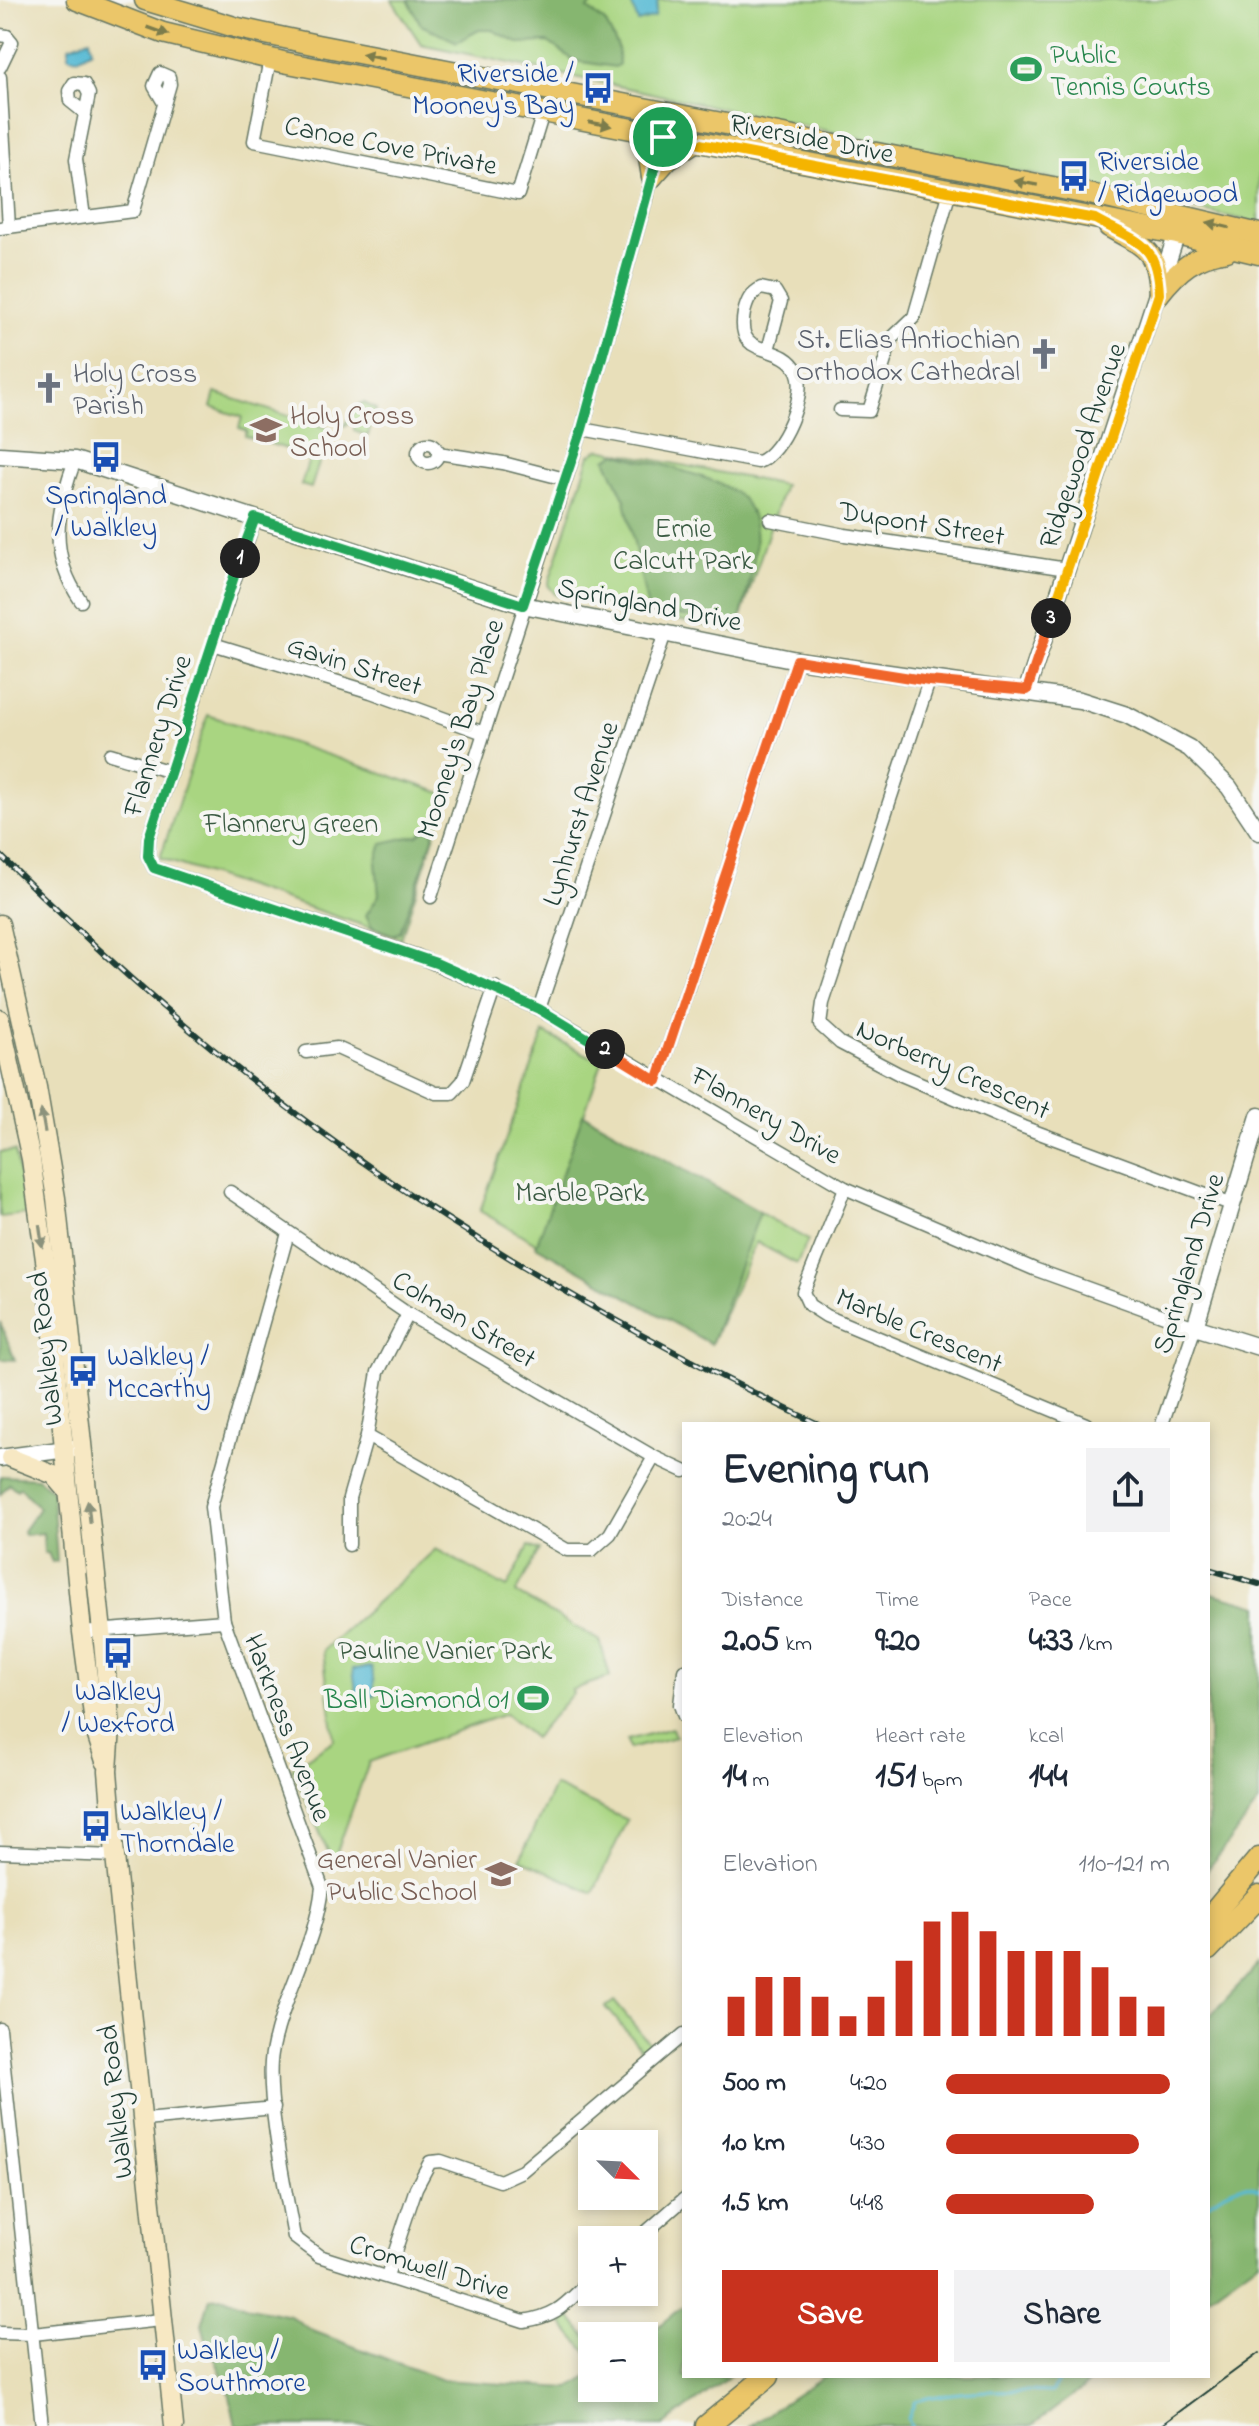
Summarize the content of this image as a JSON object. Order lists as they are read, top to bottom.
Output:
{
  "streets": {
    "main road": ["Riverside Drive", "Walkley Road"],
    "street": [
      "Canoe Cove Private",
      "Ridgewood Avenue",
      "Dupont Street",
      "Springland Drive",
      "Gavin Street",
      "Mooney's Bay Place",
      "Flannery Drive",
      "Lynhurst Avenue",
      "Norberry Crescent",
      "Colman Street",
      "Marble Crescent",
      "Harkness Avenue",
      "Cromwell Drive"
    ]
  },
  "crossings": [
    ["Riverside Drive", "Canoe Cove Private"],
    ["Riverside Drive", "Ridgewood Avenue"],
    ["Riverside Drive", "Mooney's Bay Place"],
    ["Ridgewood Avenue", "Dupont Street"],
    ["Ridgewood Avenue", "Springland Drive"],
    ["Springland Drive", "Mooney's Bay Place"],
    ["Springland Drive", "Flannery Drive"],
    ["Springland Drive", "Lynhurst Avenue"],
    ["Springland Drive", "Norberry Crescent"],
    ["Gavin Street", "Mooney's Bay Place"],
    ["Gavin Street", "Flannery Drive"],
    ["Flannery Drive", "Lynhurst Avenue"],
    ["Flannery Drive", "Marble Crescent"],
    ["Colman Street", "Harkness Avenue"],
    ["Harkness Avenue", "Cromwell Drive"]
  ],
  "parks": [
    "Ernie Calcutt Park",
    "Flannery Green",
    "Marble Park",
    "Pauline Vanier Park"
  ],
  "places": {
    "sports": ["Public Tennis Courts", "Ball Diamond 01"],
    "bus stop": [
      "Riverside / Mooney's Bay",
      "Riverside / Ridgewood",
      "Springland / Walkley",
      "Walkley / Mccarthy",
      "Walkley / Wexford",
      "Walkley / Thorndale",
      "Walkley / Southmore"
    ],
    "church": ["St. Elias Antiochian Orthodox Cathedral", "Holy Cross Parish"],
    "school or university": ["Holy Cross School", "General Vanier Public School"]
  },
  "north": "bottom right",
  "page": {
    "pins": ["1", "3", "2"],
    "heading": ["Evening run", "20:24"],
    "stats": [
      ["Distance", "2.05 km"],
      ["Time", "9:20"],
      ["Pace", "4:33 /km"],
      ["Elevation", "14 m"],
      ["Heart rate", "151 bpm"],
      ["kcal", "144"]
    ],
    "chart": ["Elevation", "110–121 m"],
    "list": [
      {
        "name": "500 m",
        "note": "4:20"
      },
      {
        "name": "1.0 km",
        "note": "4:30"
      },
      {
        "name": "1.5 km",
        "note": "4:48"
      }
    ],
    "map_buttons": ["+", "−"],
    "buttons": ["Save", "Share"]
  }
}
